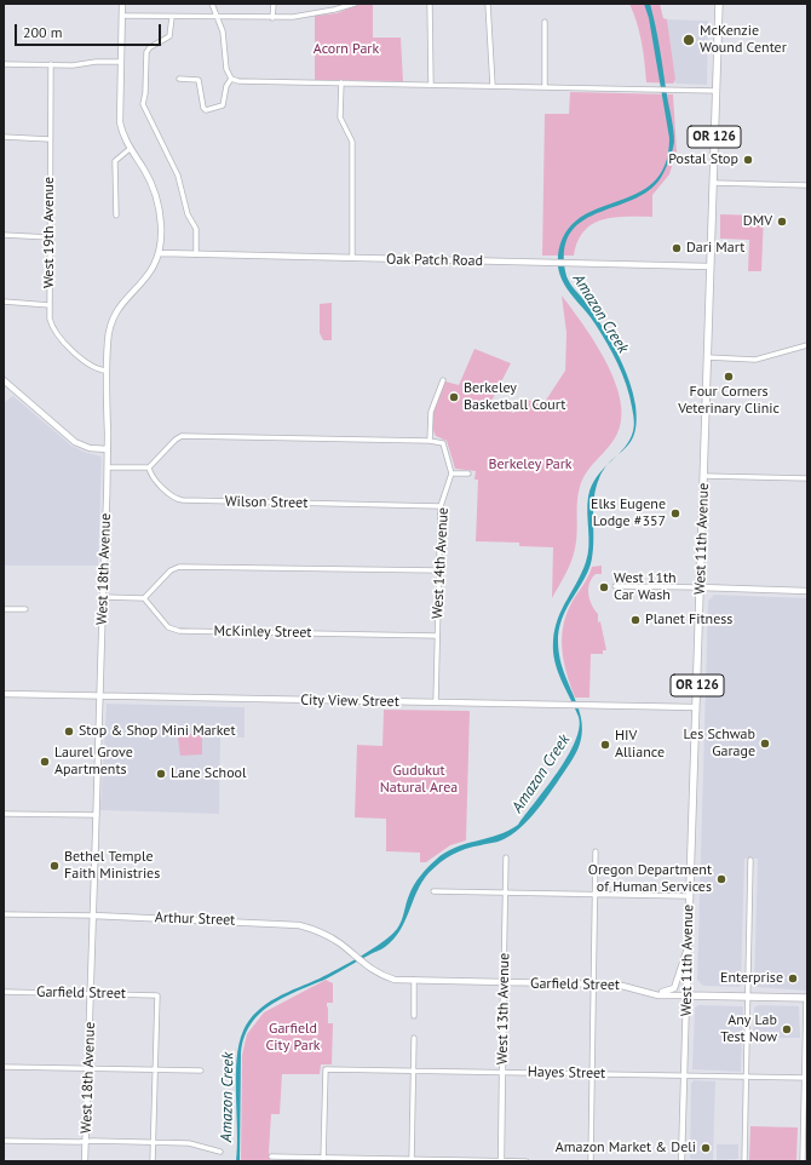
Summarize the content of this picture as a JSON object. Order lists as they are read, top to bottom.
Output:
{
  "streets": {
    "main road": ["OR 126", "West 11th Avenue", "Garfield Street"],
    "street": [
      "West 19th Avenue",
      "Oak Patch Road",
      "Wilson Street",
      "West 14th Avenue",
      "West 18th Avenue",
      "McKinley Street",
      "City View Street",
      "Arthur Street",
      "West 13th Avenue",
      "Hayes Street"
    ]
  },
  "crossings": [
    ["West 19th Avenue", "West 18th Avenue"],
    ["Oak Patch Road", "West 11th Avenue"],
    ["Oak Patch Road", "West 18th Avenue"],
    ["Wilson Street", "West 14th Avenue"],
    ["West 11th Avenue", "City View Street"],
    ["West 11th Avenue", "Garfield Street"],
    ["West 11th Avenue", "Hayes Street"],
    ["West 14th Avenue", "McKinley Street"],
    ["West 14th Avenue", "City View Street"],
    ["West 18th Avenue", "City View Street"],
    ["West 18th Avenue", "Arthur Street"],
    ["West 18th Avenue", "Garfield Street"],
    ["Arthur Street", "Garfield Street"],
    ["Garfield Street", "West 13th Avenue"],
    ["West 13th Avenue", "Hayes Street"]
  ],
  "water": ["Amazon Creek"],
  "parks": [
    "Acorn Park",
    "Berkeley Park",
    "Gudukut Natural Area",
    "Garfield City Park"
  ],
  "places": [
    "McKenzie Wound Center",
    "Postal Stop",
    "DMV",
    "Dari Mart",
    "Four Corners Veterinary Clinic",
    "Berkeley Basketball Court",
    "Elks Eugene Lodge #357",
    "West 11th Car Wash",
    "Planet Fitness",
    "Stop & Shop Mini Market",
    "Les Schwab Garage",
    "HIV Alliance",
    "Laurel Grove Apartments",
    "Lane School",
    "Bethel Temple Faith Ministries",
    "Oregon Department of Human Services",
    "Enterprise",
    "Any Lab Test Now",
    "Amazon Market & Deli"
  ],
  "scale_bar": "200 m"
}
